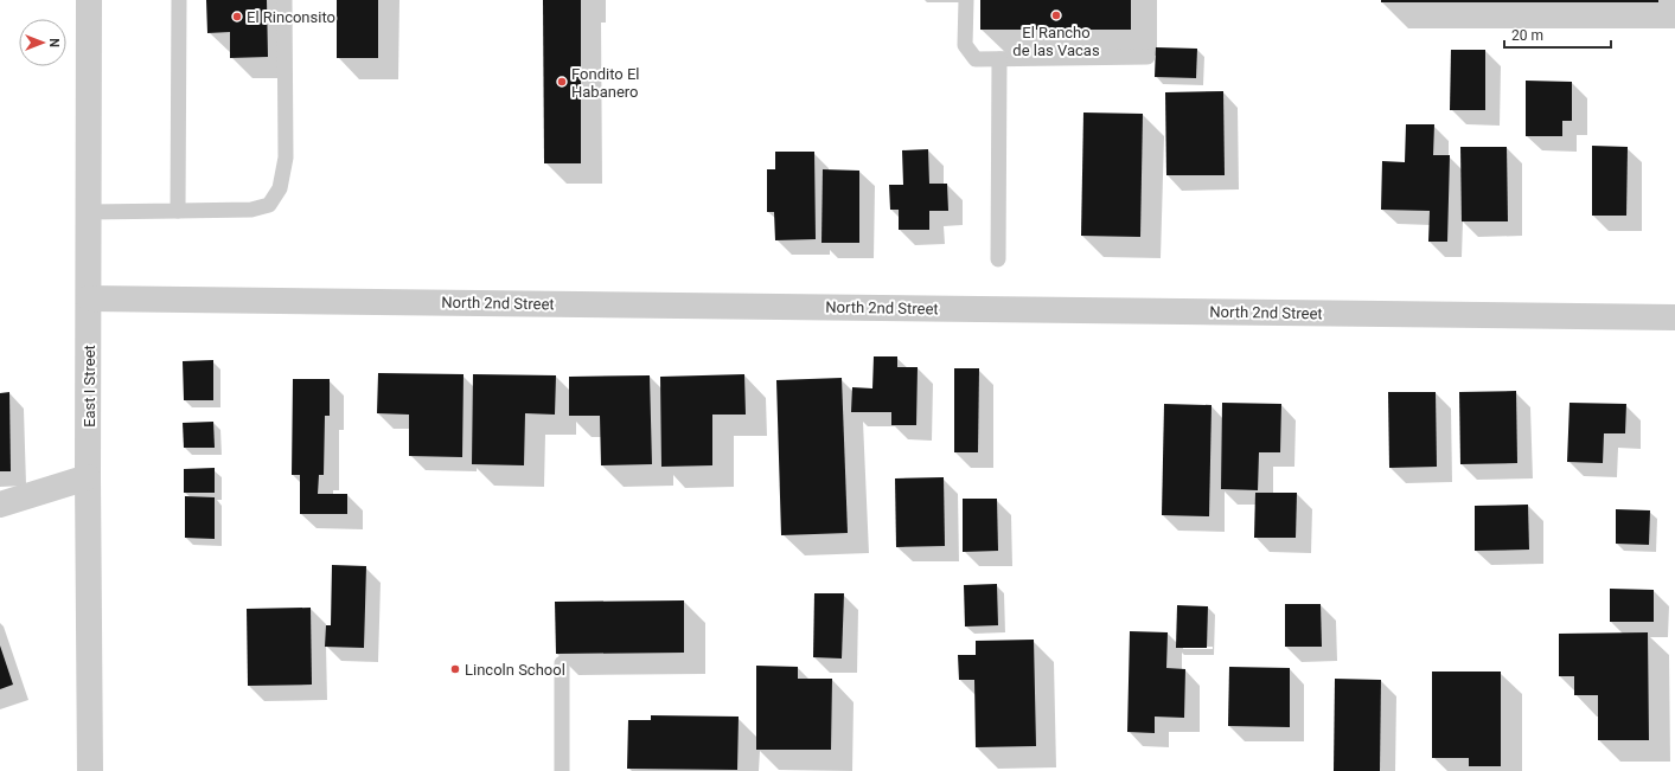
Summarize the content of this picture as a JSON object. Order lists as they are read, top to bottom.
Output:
{
  "streets": {
    "street": ["North 2nd Street", "East I Street"]
  },
  "crossings": [
    ["North 2nd Street", "East I Street"]
  ],
  "places": [
    "El Rancho de las Vacas",
    "El Rinconsito",
    "Fondito El Habanero",
    "Lincoln School"
  ],
  "scale_bar": "20 m",
  "north": "right"
}
